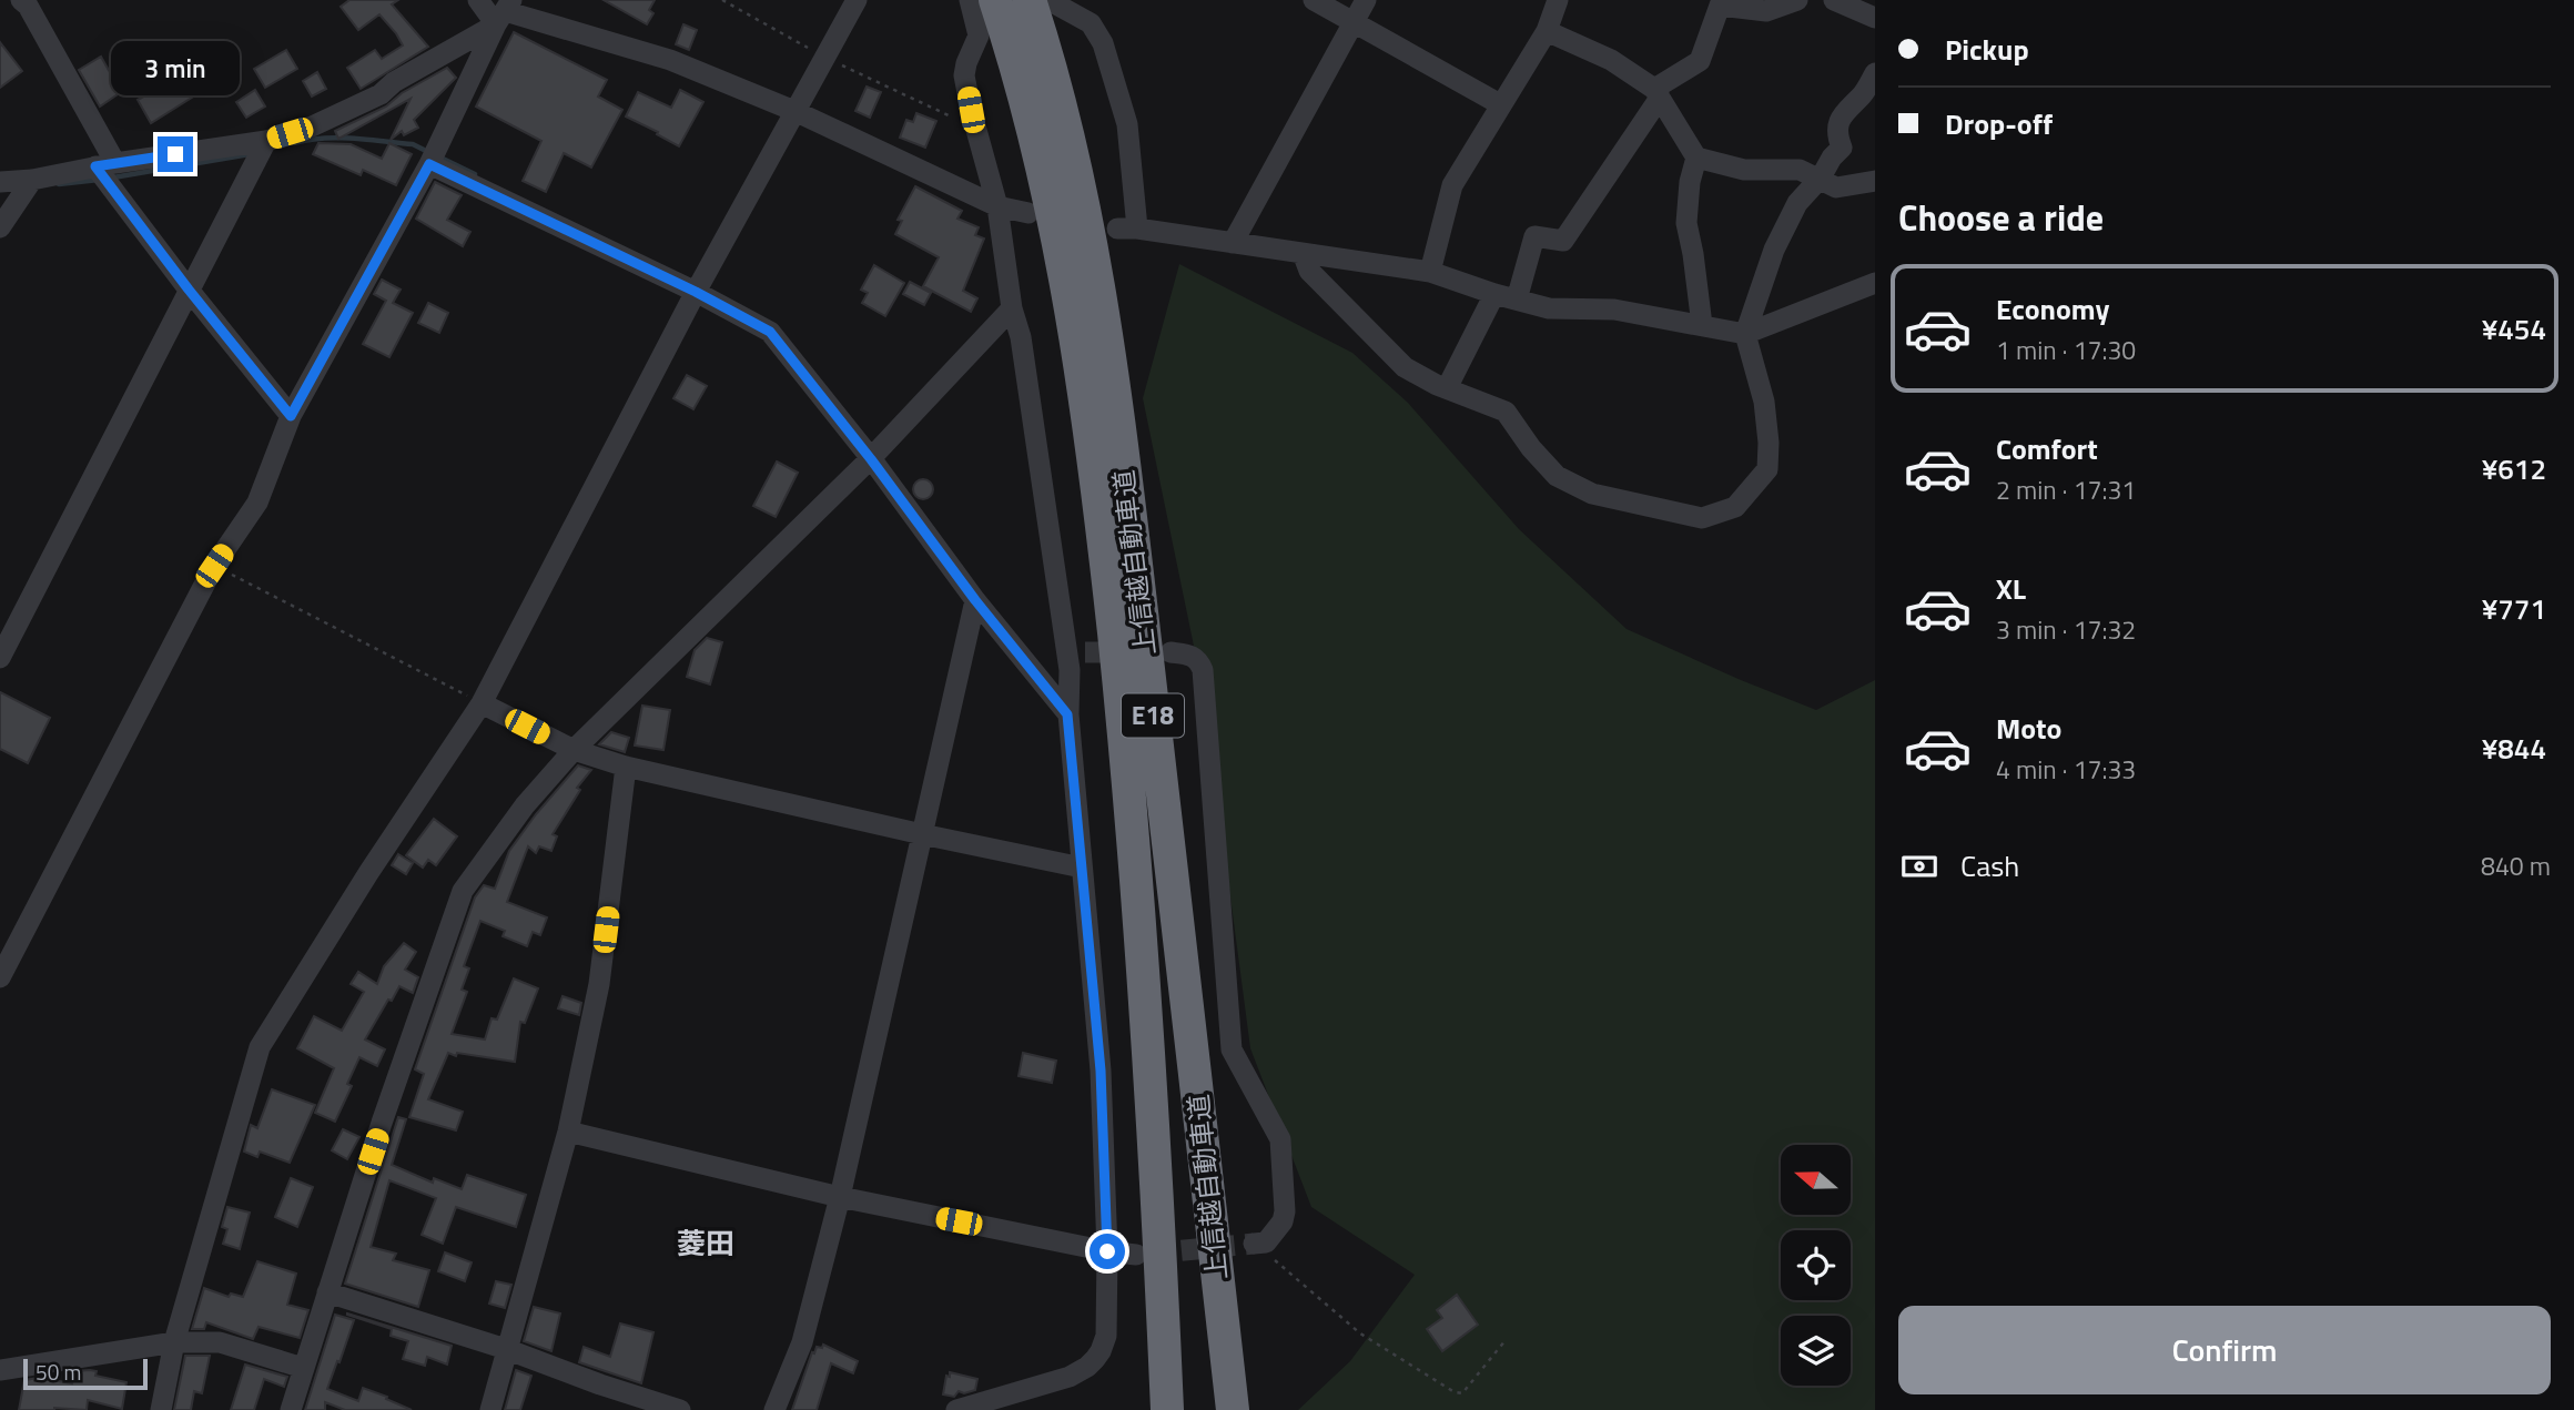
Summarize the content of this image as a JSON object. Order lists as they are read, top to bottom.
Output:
{
  "streets": {
    "highway": ["上信越自動車道", "E18"]
  },
  "districts": ["菱田"],
  "scale_bar": "50 m",
  "north": "left",
  "page": {
    "banner": ["Pickup", "Drop-off"],
    "bubble": "3 min",
    "heading": "Choose a ride",
    "list": [
      {
        "name": "Economy",
        "note": "1 min · 17:30",
        "value": "¥454"
      },
      {
        "name": "Comfort",
        "note": "2 min · 17:31",
        "value": "¥612"
      },
      {
        "name": "XL",
        "note": "3 min · 17:32",
        "value": "¥771"
      },
      {
        "name": "Moto",
        "note": "4 min · 17:33",
        "value": "¥844"
      }
    ],
    "pay": ["Cash", "840 m"],
    "buttons": "Confirm",
    "scale": "50 m"
  }
}
